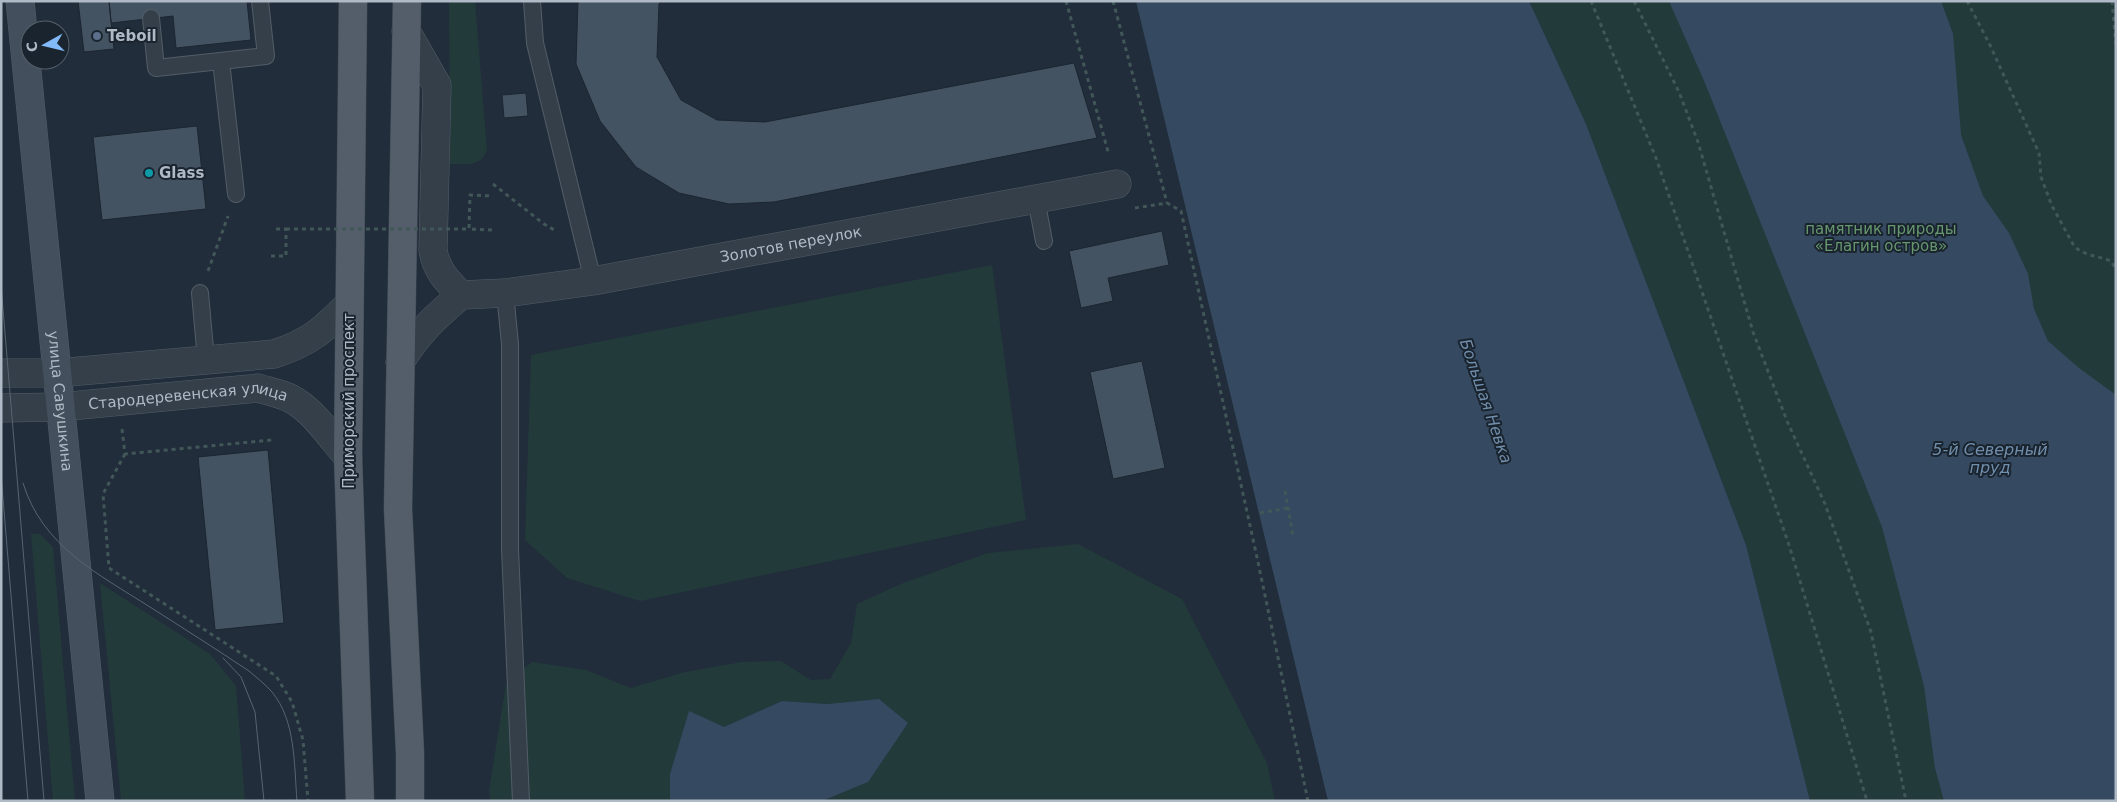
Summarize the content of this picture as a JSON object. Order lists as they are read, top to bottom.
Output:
{
  "streets": {
    "main road": ["улица Савушкина", "Приморский проспект"],
    "street": ["Золотов переулок", "Стародеревенская улица"]
  },
  "crossings": [
    ["улица Савушкина", "Стародеревенская улица"],
    ["Приморский проспект", "Стародеревенская улица"]
  ],
  "water": ["Большая Невка", "5-й Северный пруд"],
  "parks": ["памятник природы «Елагин остров»"],
  "places": ["Teboil", "Glass"],
  "north": "left"
}
